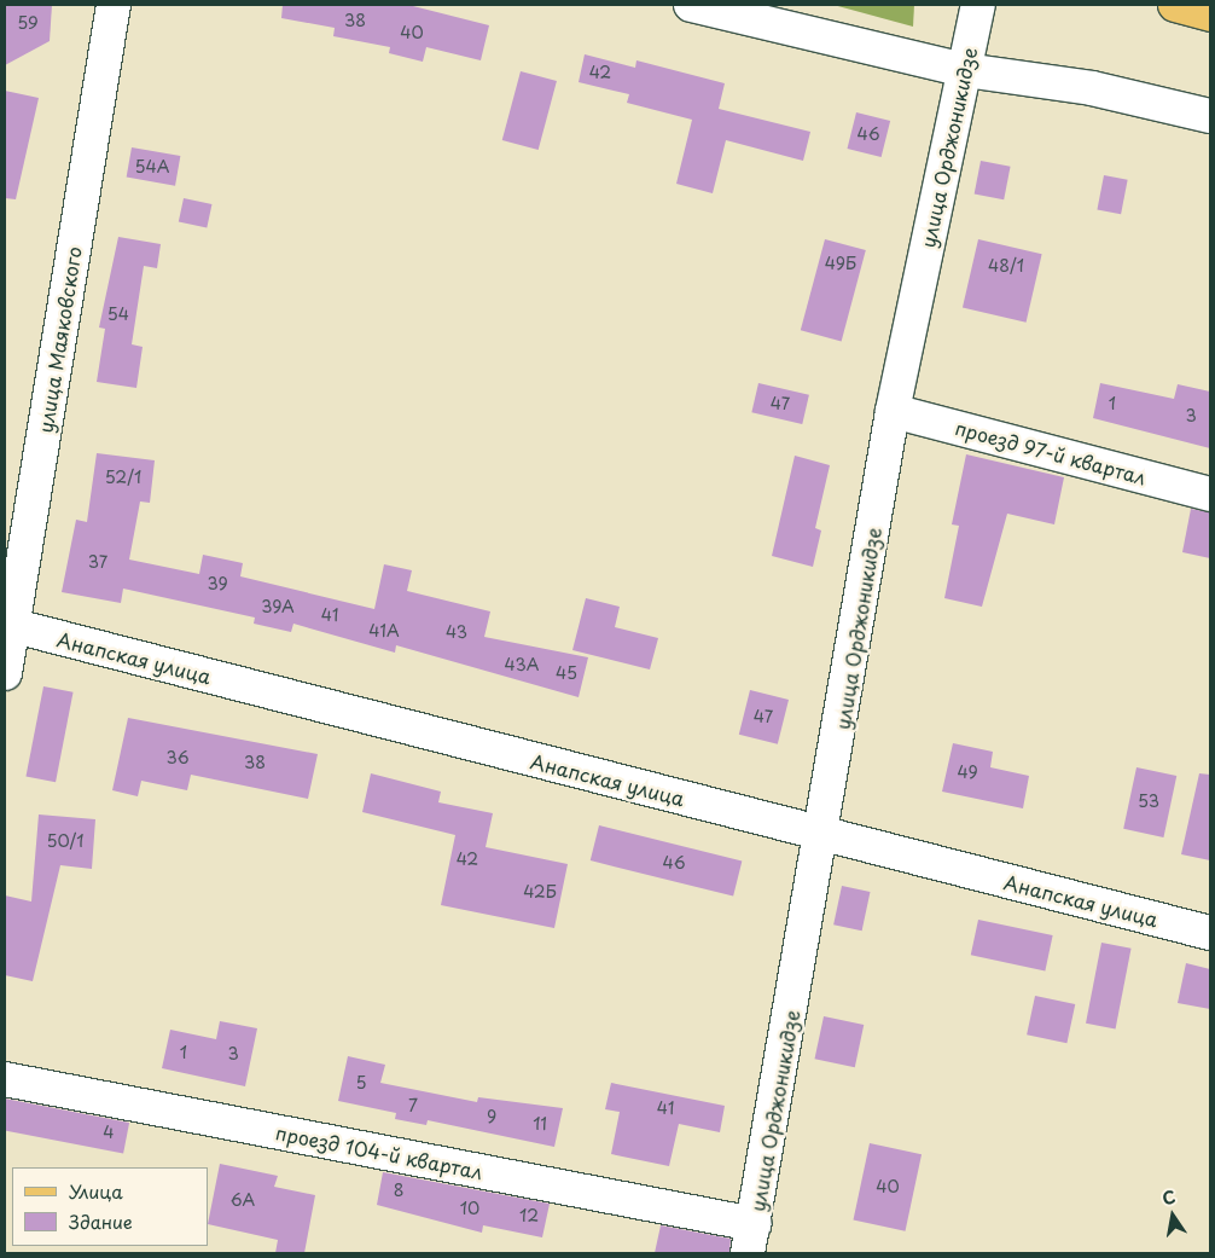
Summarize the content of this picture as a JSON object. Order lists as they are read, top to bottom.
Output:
{
  "streets": {
    "street": [
      "улица Орджоникидзе",
      "улица Маяковского",
      "проезд 97-й квартал",
      "Анапская улица",
      "проезд 104-й квартал"
    ]
  },
  "crossings": [
    ["улица Орджоникидзе", "проезд 97-й квартал"],
    ["улица Орджоникидзе", "Анапская улица"],
    ["улица Орджоникидзе", "проезд 104-й квартал"],
    ["улица Маяковского", "Анапская улица"]
  ],
  "house_numbers": [
    "38",
    "59",
    "40",
    "42",
    "46",
    "54А",
    "49Б",
    "48/1",
    "54",
    "47",
    "1",
    "3",
    "52/1",
    "37",
    "39",
    "39А",
    "41",
    "41А",
    "43",
    "43А",
    "45",
    "47",
    "36",
    "38",
    "49",
    "53",
    "50/1",
    "42",
    "46",
    "42Б",
    "1",
    "3",
    "5",
    "7",
    "41",
    "9",
    "11",
    "4",
    "40",
    "8",
    "6А",
    "10",
    "12"
  ],
  "legend": ["Улица", "Здание"],
  "north": "top"
}
